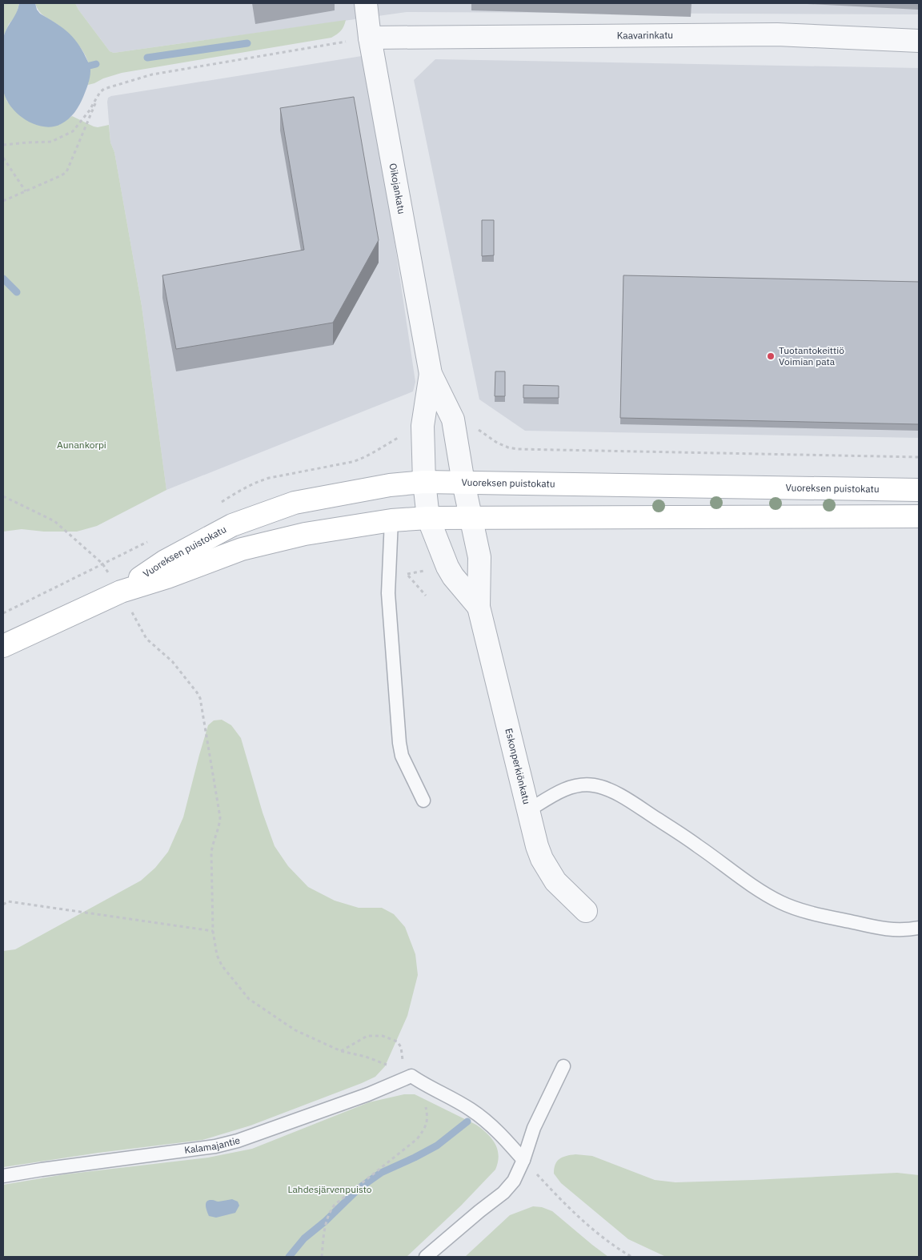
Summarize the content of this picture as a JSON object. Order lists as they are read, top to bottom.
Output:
{
  "streets": {
    "main road": ["Vuoreksen puistokatu"],
    "street": ["Kaavarinkatu", "Oikojankatu", "Eskonperkiönkatu"],
    "lane": ["Kalamajantie"]
  },
  "crossings": [
    ["Kaavarinkatu", "Oikojankatu"],
    ["Oikojankatu", "Vuoreksen puistokatu"],
    ["Oikojankatu", "Eskonperkiönkatu"],
    ["Vuoreksen puistokatu", "Eskonperkiönkatu"]
  ],
  "parks": ["Aunankorpi", "Lahdesjärvenpuisto"],
  "places": ["Tuotantokeittiö Voimian pata"]
}
